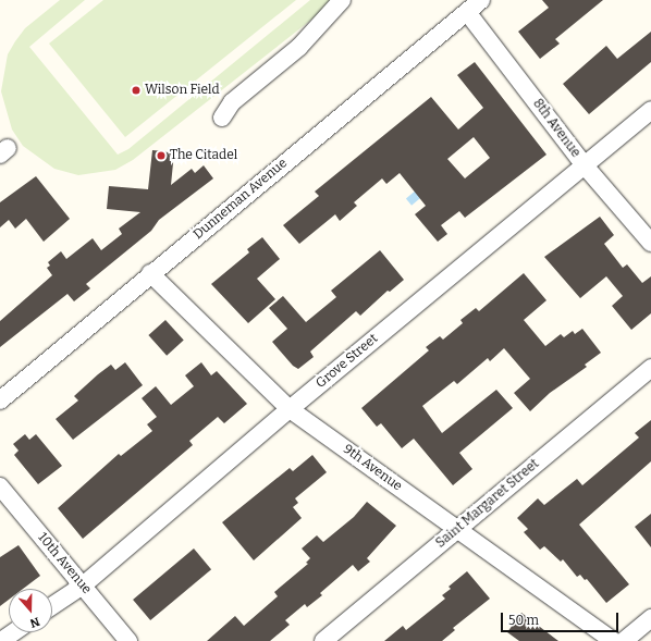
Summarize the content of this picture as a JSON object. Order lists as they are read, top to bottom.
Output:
{
  "streets": {
    "street": [
      "8th Avenue",
      "Dunneman Avenue",
      "Grove Street",
      "9th Avenue",
      "Saint Margaret Street",
      "10th Avenue"
    ]
  },
  "crossings": [
    ["8th Avenue", "Dunneman Avenue"],
    ["8th Avenue", "Grove Street"],
    ["Dunneman Avenue", "9th Avenue"],
    ["Grove Street", "9th Avenue"],
    ["Grove Street", "10th Avenue"],
    ["9th Avenue", "Saint Margaret Street"]
  ],
  "places": ["Wilson Field", "The Citadel"],
  "scale_bar": "50 m",
  "north": "bottom"
}
